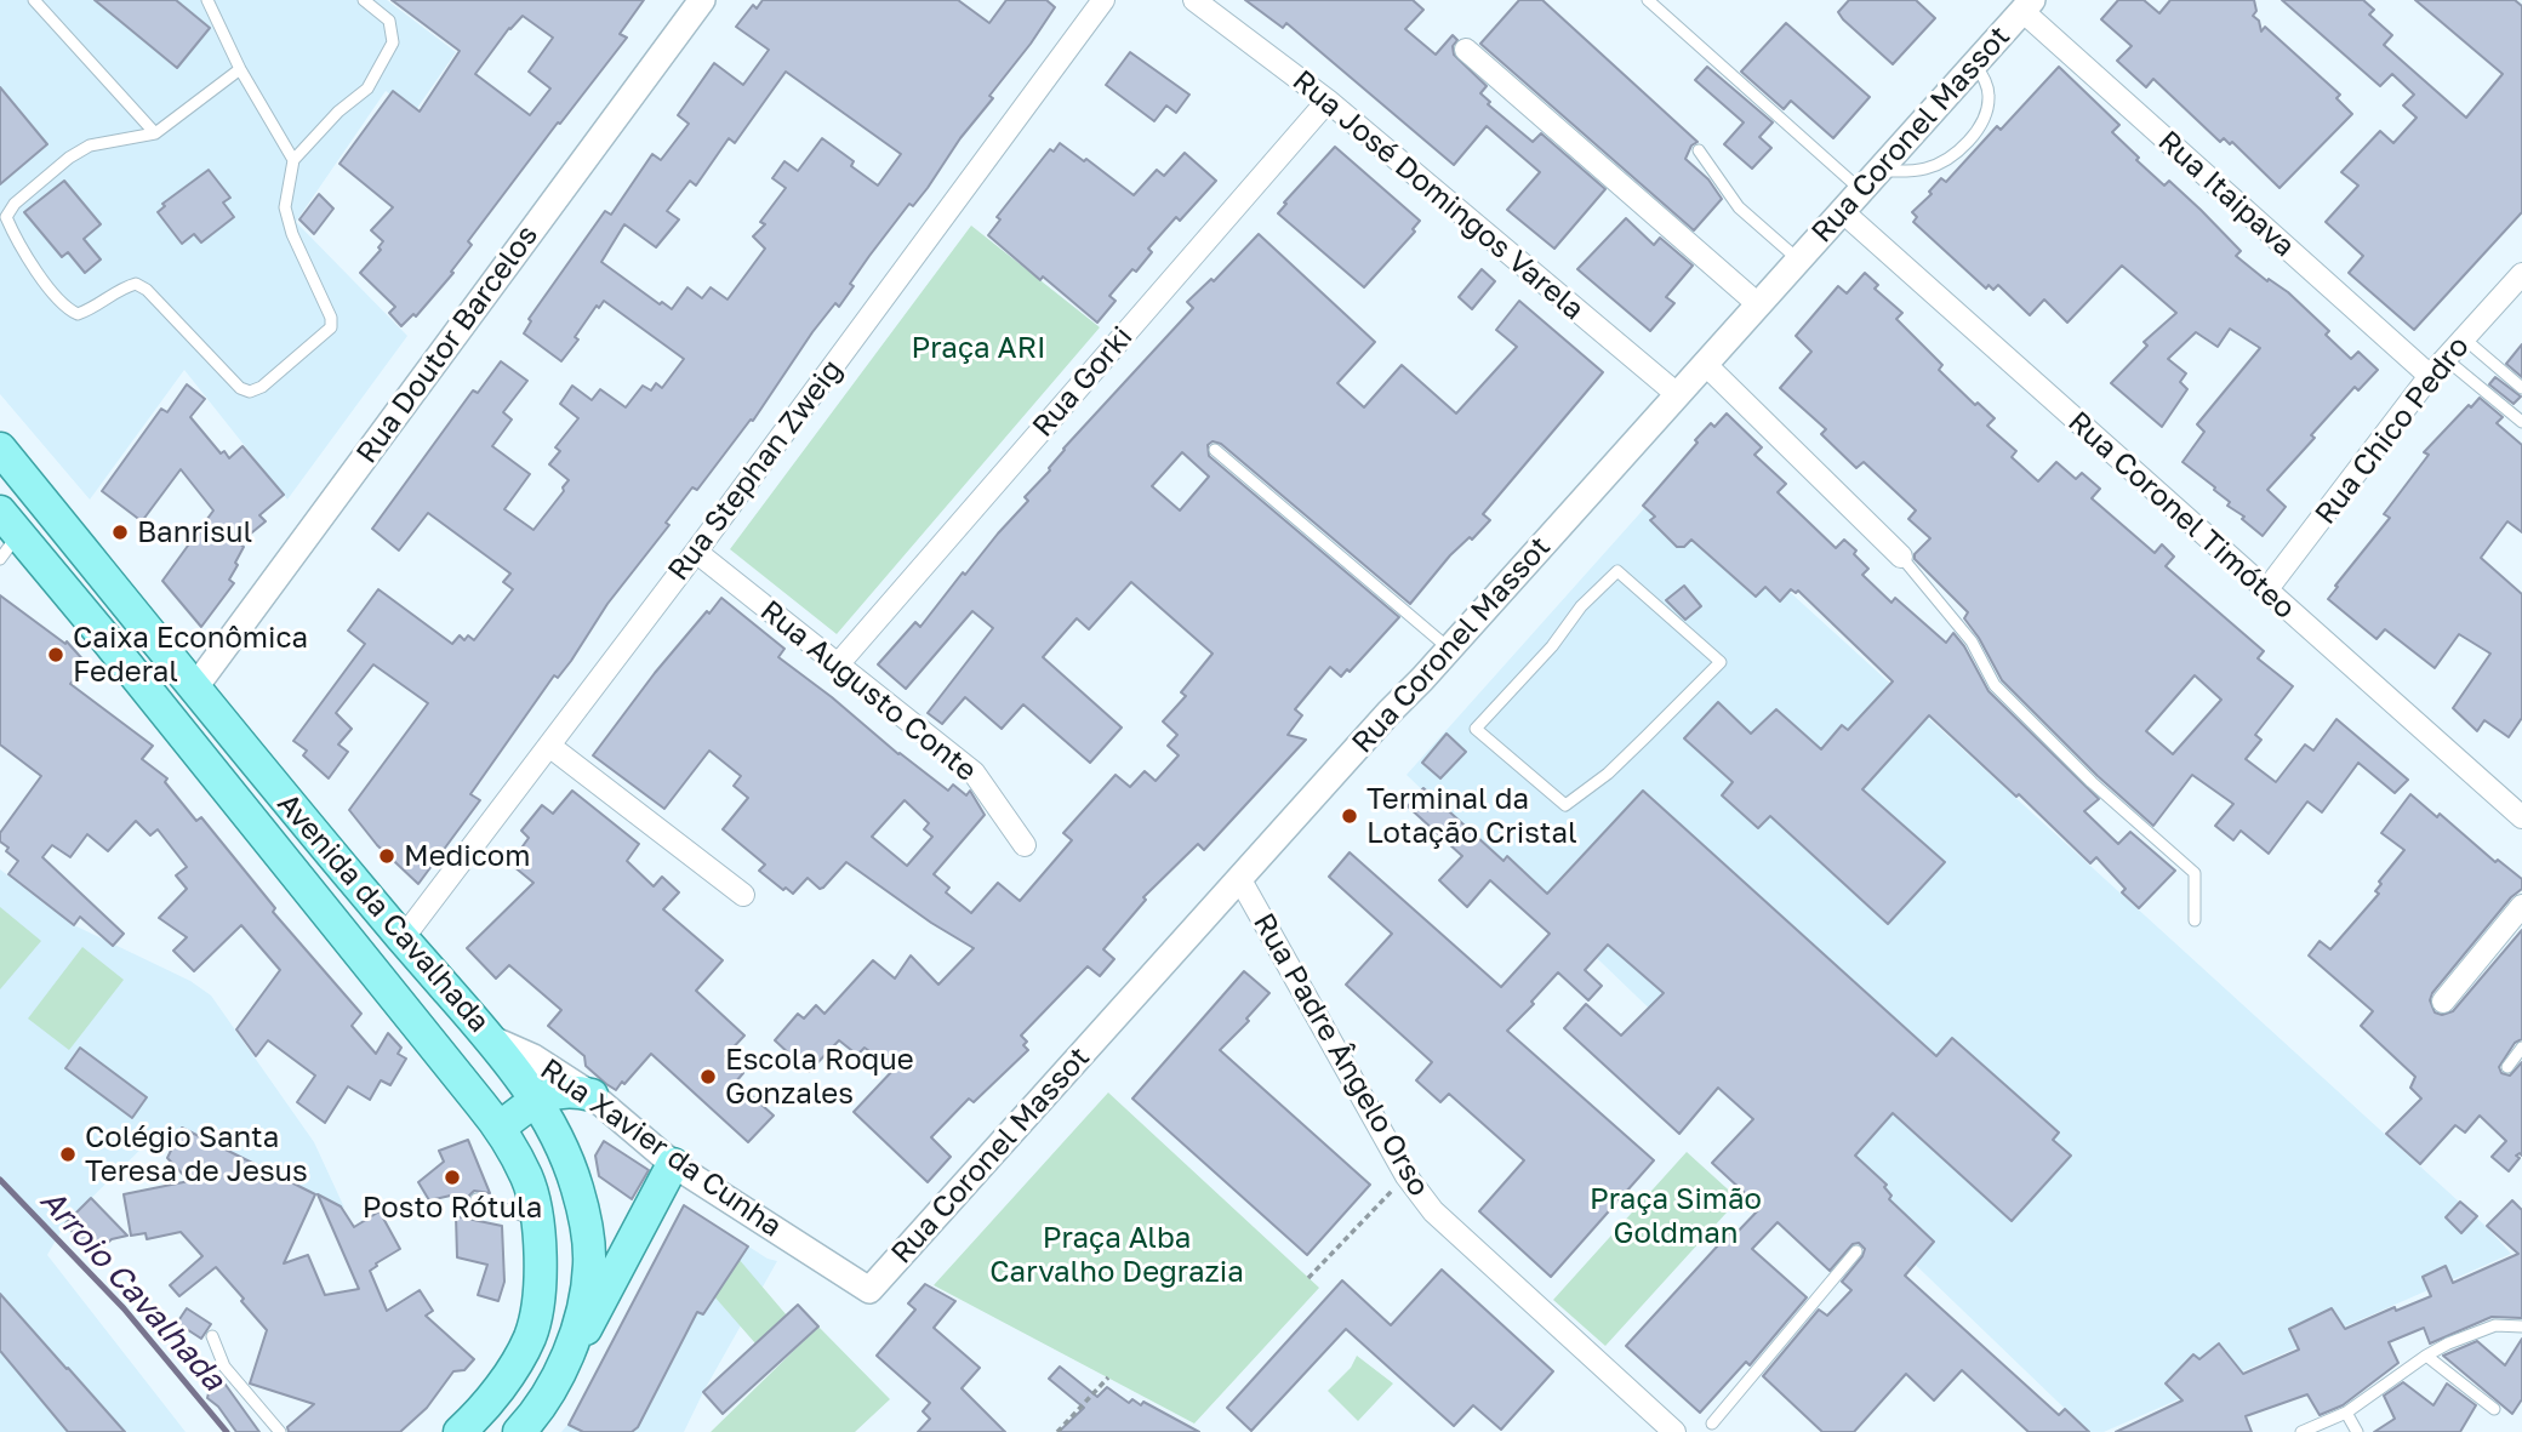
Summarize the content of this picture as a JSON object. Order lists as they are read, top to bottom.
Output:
{
  "streets": {
    "main road": ["Avenida da Cavalhada"],
    "street": [
      "Rua Coronel Massot",
      "Rua Itaipava",
      "Rua José Domingos Varela",
      "Rua Doutor Barcelos",
      "Rua Gorki",
      "Rua Chico Pedro",
      "Rua Stephan Zweig",
      "Rua Coronel Timóteo",
      "Rua Augusto Conte",
      "Rua Padre Ângelo Orso",
      "Rua Xavier da Cunha"
    ]
  },
  "crossings": [
    ["Rua Coronel Massot", "Rua Itaipava"],
    ["Rua Coronel Massot", "Rua José Domingos Varela"],
    ["Rua Coronel Massot", "Rua Coronel Timóteo"],
    ["Rua Coronel Massot", "Rua Padre Ângelo Orso"],
    ["Rua Coronel Massot", "Rua Xavier da Cunha"],
    ["Rua Itaipava", "Rua Chico Pedro"],
    ["Rua José Domingos Varela", "Rua Gorki"],
    ["Rua Doutor Barcelos", "Avenida da Cavalhada"],
    ["Rua Gorki", "Rua Augusto Conte"],
    ["Rua Chico Pedro", "Rua Coronel Timóteo"],
    ["Rua Stephan Zweig", "Rua Augusto Conte"],
    ["Rua Stephan Zweig", "Avenida da Cavalhada"],
    ["Avenida da Cavalhada", "Rua Xavier da Cunha"]
  ],
  "water": ["Arroio Cavalhada"],
  "parks": ["Praça ARI", "Praça Simão Goldman", "Praça Alba Carvalho Degrazia"],
  "places": [
    "Banrisul",
    "Caixa Econômica Federal",
    "Terminal da Lotação Cristal",
    "Medicom",
    "Escola Roque Gonzales",
    "Colégio Santa Teresa de Jesus",
    "Posto Rótula"
  ]
}
